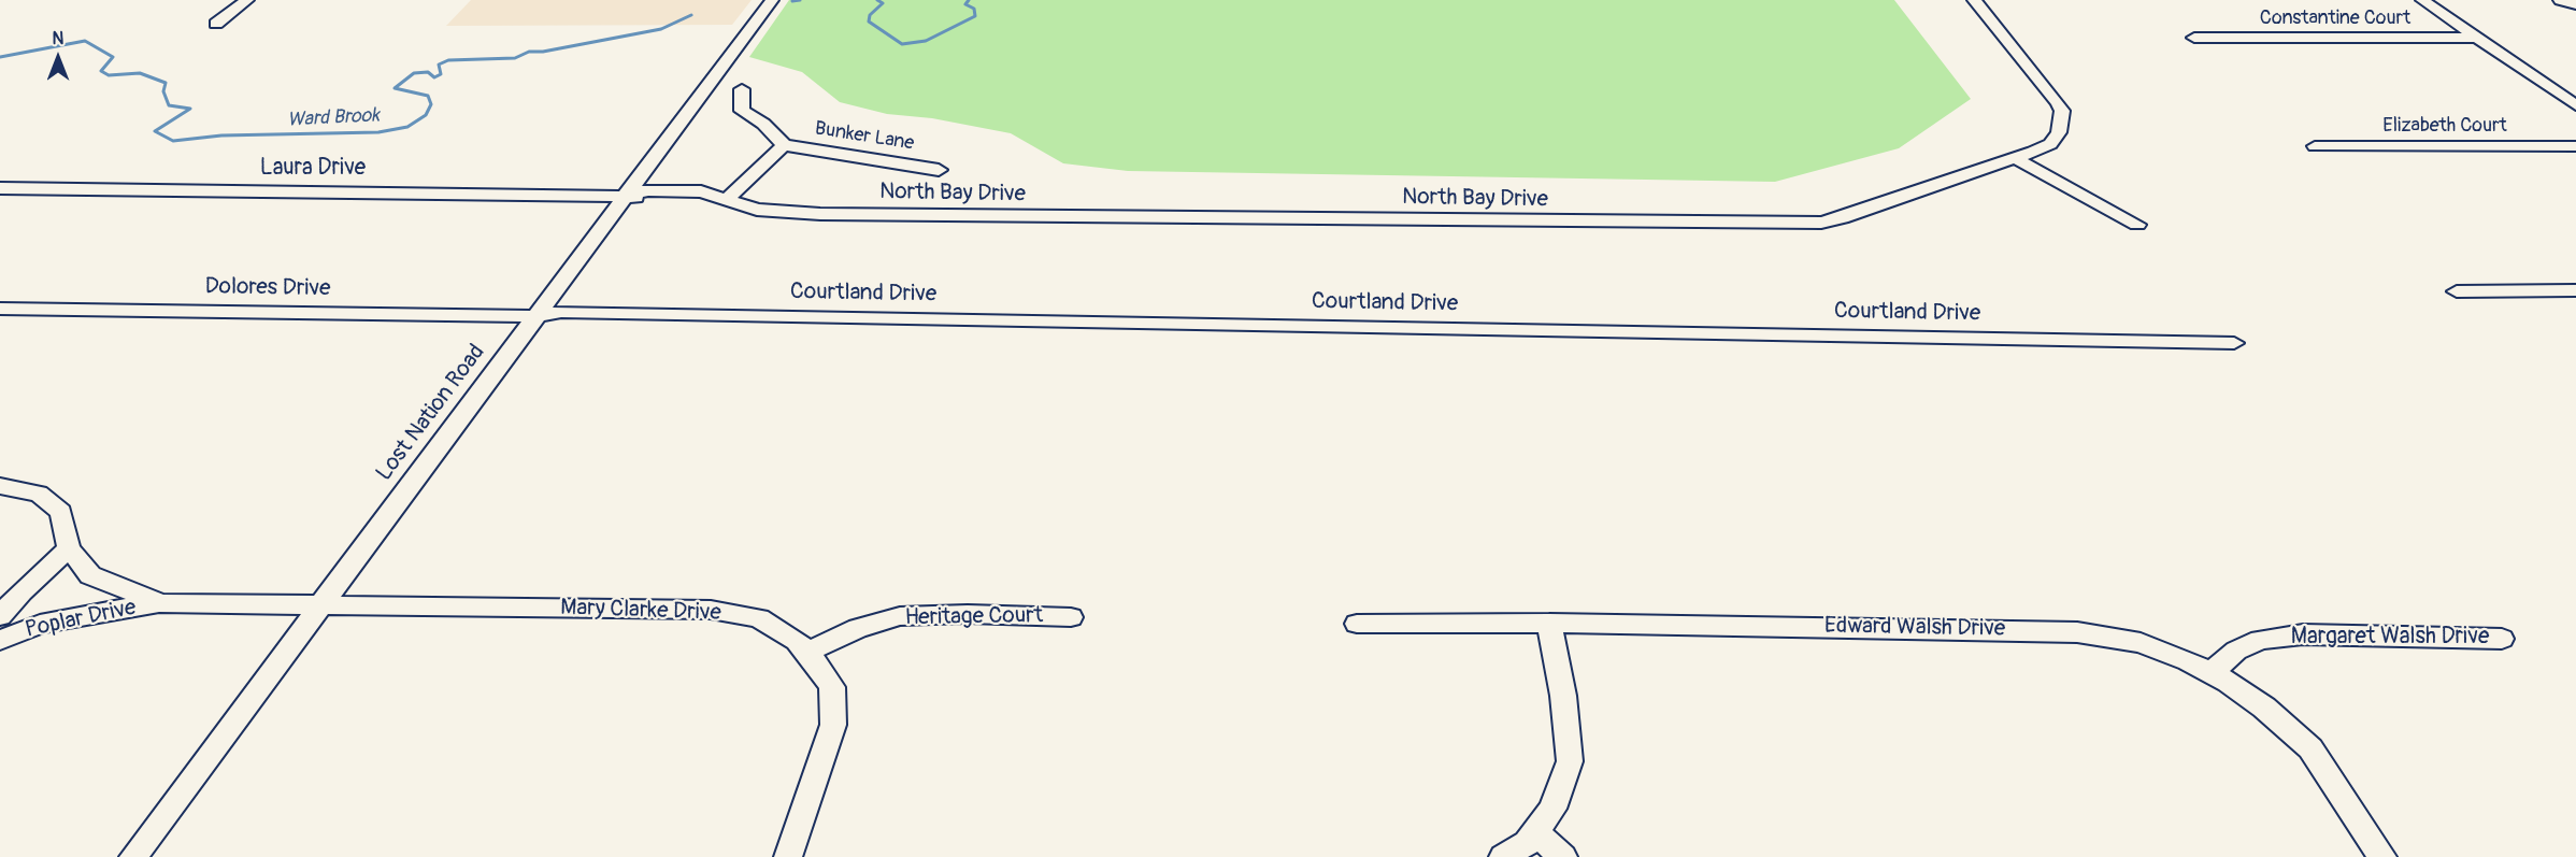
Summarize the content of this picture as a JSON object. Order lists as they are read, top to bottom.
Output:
{
  "streets": {
    "street": [
      "Constantine Court",
      "Elizabeth Court",
      "Bunker Lane",
      "Laura Drive",
      "North Bay Drive",
      "Dolores Drive",
      "Courtland Drive",
      "Lost Nation Road",
      "Mary Clarke Drive",
      "Heritage Court",
      "Poplar Drive",
      "Edward Walsh Drive",
      "Margaret Walsh Drive"
    ]
  },
  "crossings": [
    ["Bunker Lane", "North Bay Drive"],
    ["Laura Drive", "North Bay Drive"],
    ["Laura Drive", "Lost Nation Road"],
    ["North Bay Drive", "Lost Nation Road"],
    ["Dolores Drive", "Courtland Drive"],
    ["Dolores Drive", "Lost Nation Road"],
    ["Courtland Drive", "Lost Nation Road"],
    ["Lost Nation Road", "Mary Clarke Drive"],
    ["Mary Clarke Drive", "Heritage Court"],
    ["Mary Clarke Drive", "Poplar Drive"],
    ["Edward Walsh Drive", "Margaret Walsh Drive"]
  ],
  "water": ["Ward Brook"],
  "north": "top"
}
